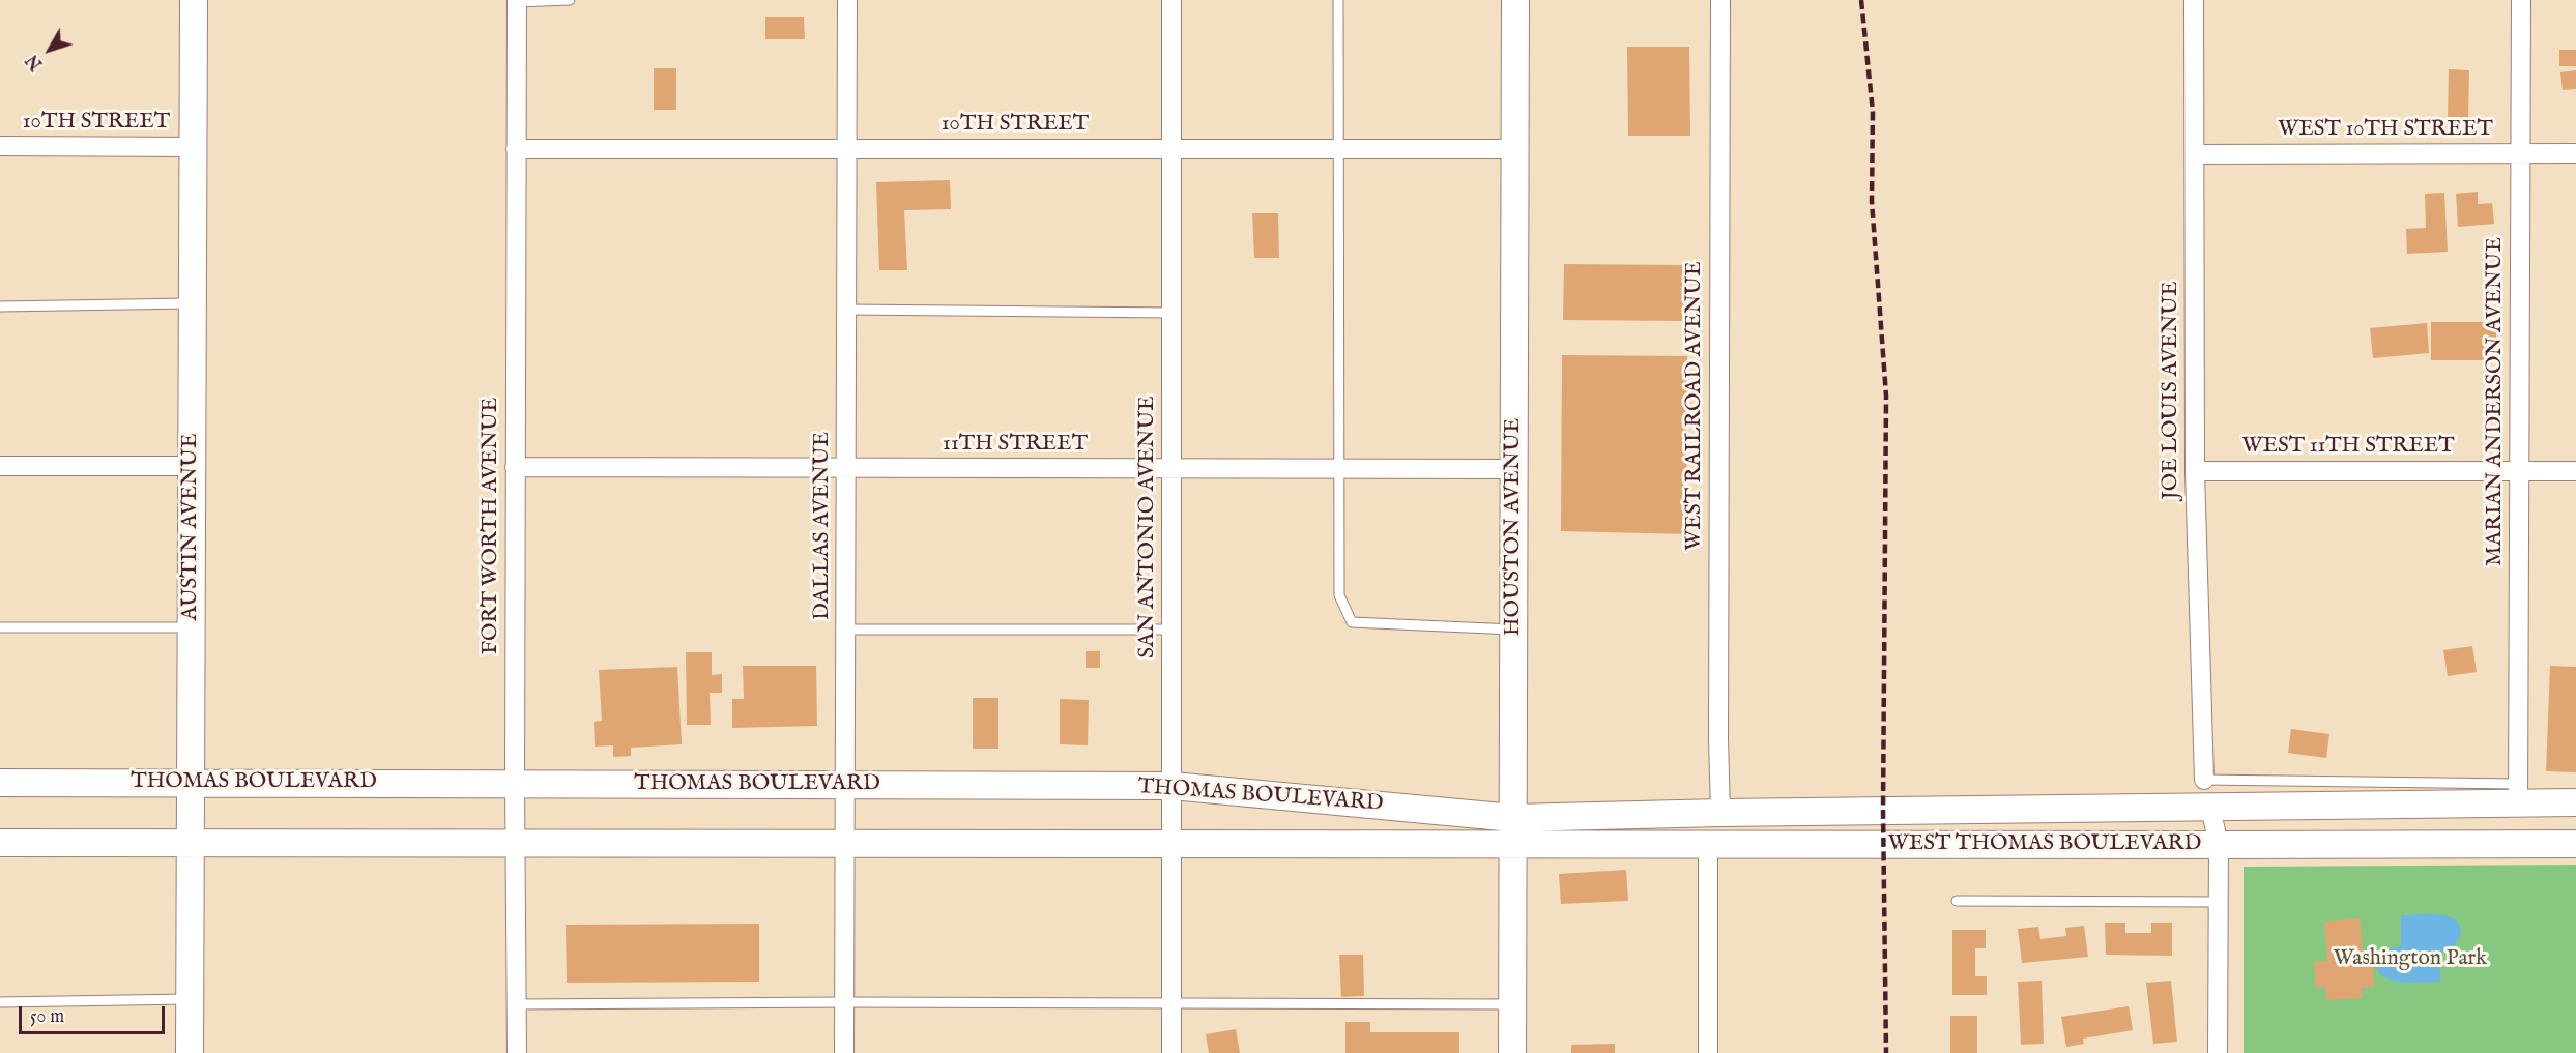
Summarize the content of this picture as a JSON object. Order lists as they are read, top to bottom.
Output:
{
  "streets": {
    "main road": [
      "AUSTIN AVENUE",
      "HOUSTON AVENUE",
      "THOMAS BOULEVARD",
      "WEST THOMAS BOULEVARD"
    ],
    "street": [
      "10TH STREET",
      "WEST 10TH STREET",
      "JOE LOUIS AVENUE",
      "MARIAN ANDERSON AVENUE",
      "WEST RAILROAD AVENUE",
      "11TH STREET",
      "WEST 11TH STREET",
      "FORT WORTH AVENUE",
      "DALLAS AVENUE",
      "SAN ANTONIO AVENUE"
    ]
  },
  "crossings": [
    ["10TH STREET", "FORT WORTH AVENUE"],
    ["10TH STREET", "DALLAS AVENUE"],
    ["10TH STREET", "AUSTIN AVENUE"],
    ["10TH STREET", "SAN ANTONIO AVENUE"],
    ["10TH STREET", "HOUSTON AVENUE"],
    ["WEST 10TH STREET", "JOE LOUIS AVENUE"],
    ["WEST 10TH STREET", "MARIAN ANDERSON AVENUE"],
    ["JOE LOUIS AVENUE", "WEST 11TH STREET"],
    ["MARIAN ANDERSON AVENUE", "WEST 11TH STREET"],
    ["MARIAN ANDERSON AVENUE", "WEST THOMAS BOULEVARD"],
    ["WEST RAILROAD AVENUE", "WEST THOMAS BOULEVARD"],
    ["11TH STREET", "FORT WORTH AVENUE"],
    ["11TH STREET", "DALLAS AVENUE"],
    ["11TH STREET", "SAN ANTONIO AVENUE"],
    ["11TH STREET", "HOUSTON AVENUE"],
    ["FORT WORTH AVENUE", "THOMAS BOULEVARD"],
    ["DALLAS AVENUE", "THOMAS BOULEVARD"],
    ["AUSTIN AVENUE", "THOMAS BOULEVARD"],
    ["SAN ANTONIO AVENUE", "THOMAS BOULEVARD"],
    ["HOUSTON AVENUE", "THOMAS BOULEVARD"],
    ["HOUSTON AVENUE", "WEST THOMAS BOULEVARD"],
    ["THOMAS BOULEVARD", "WEST THOMAS BOULEVARD"]
  ],
  "parks": ["Washington Park"],
  "scale_bar": "50 m",
  "north": "bottom left"
}
